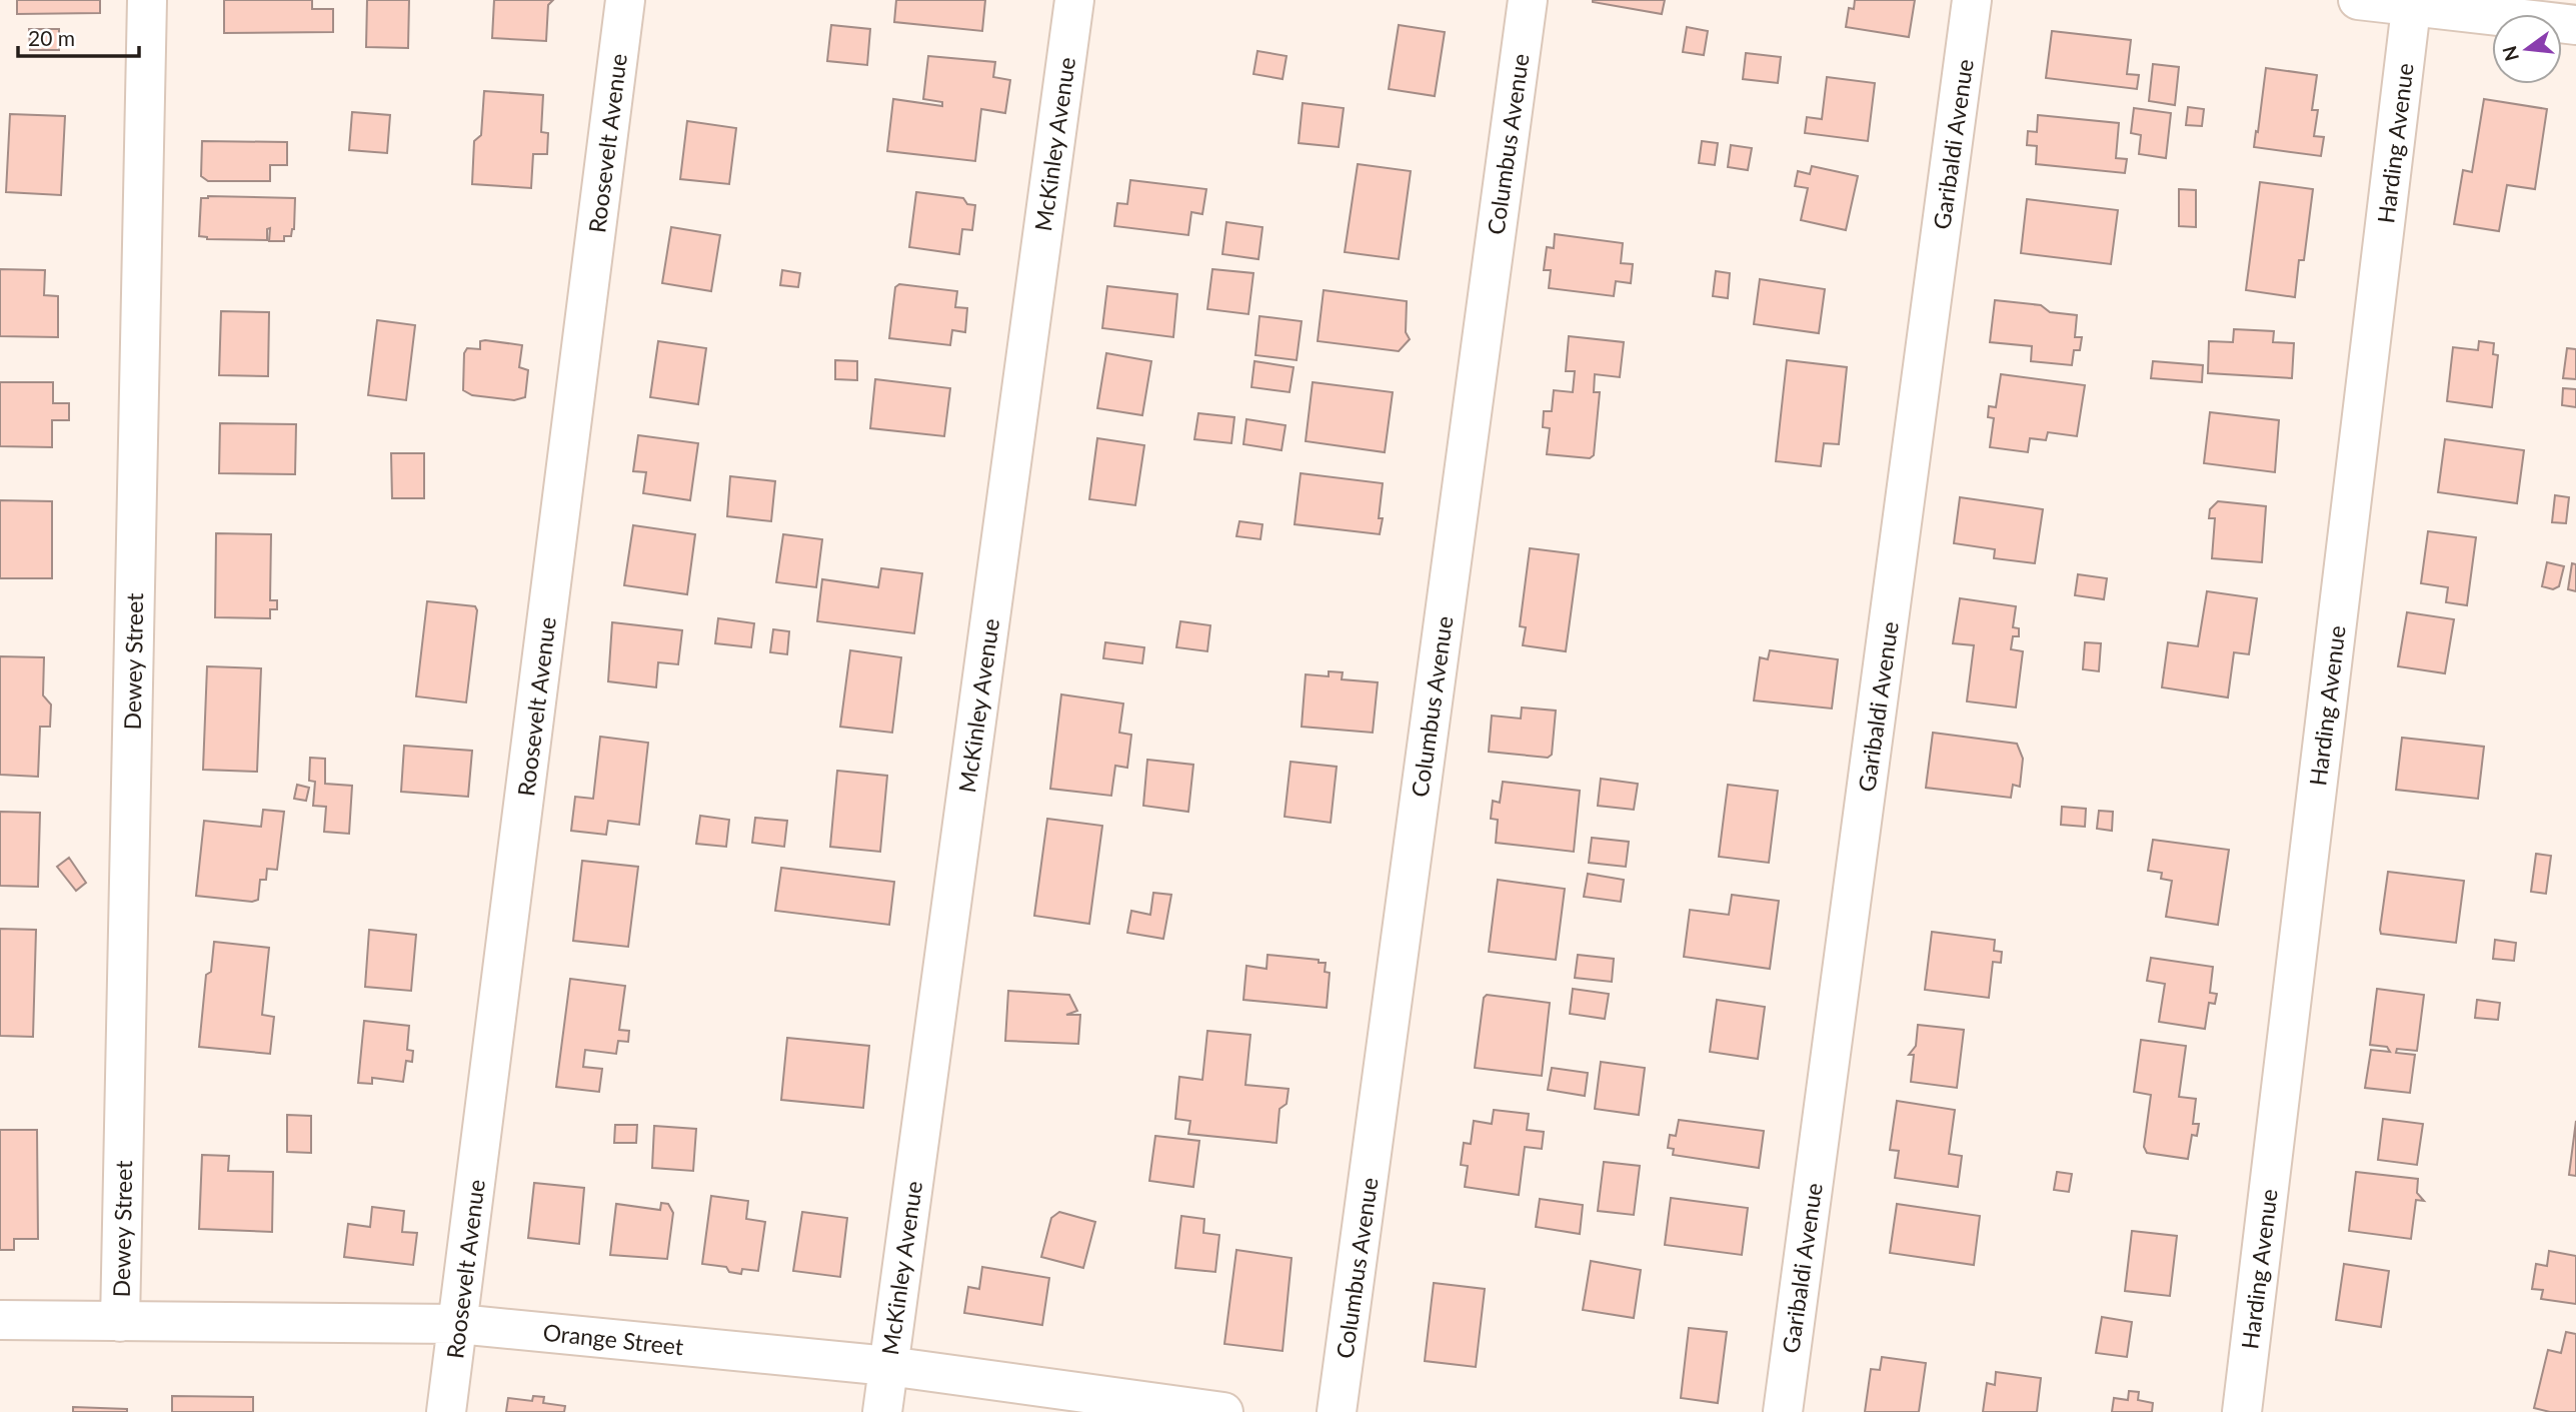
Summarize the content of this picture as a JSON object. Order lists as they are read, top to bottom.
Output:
{
  "streets": {
    "street": [
      "Roosevelt Avenue",
      "Harding Avenue",
      "McKinley Avenue",
      "Columbus Avenue",
      "Garibaldi Avenue",
      "Dewey Street",
      "Orange Street"
    ]
  },
  "crossings": [
    ["Roosevelt Avenue", "Orange Street"],
    ["McKinley Avenue", "Orange Street"],
    ["Dewey Street", "Orange Street"]
  ],
  "scale_bar": "20 m",
  "north": "left"
}
